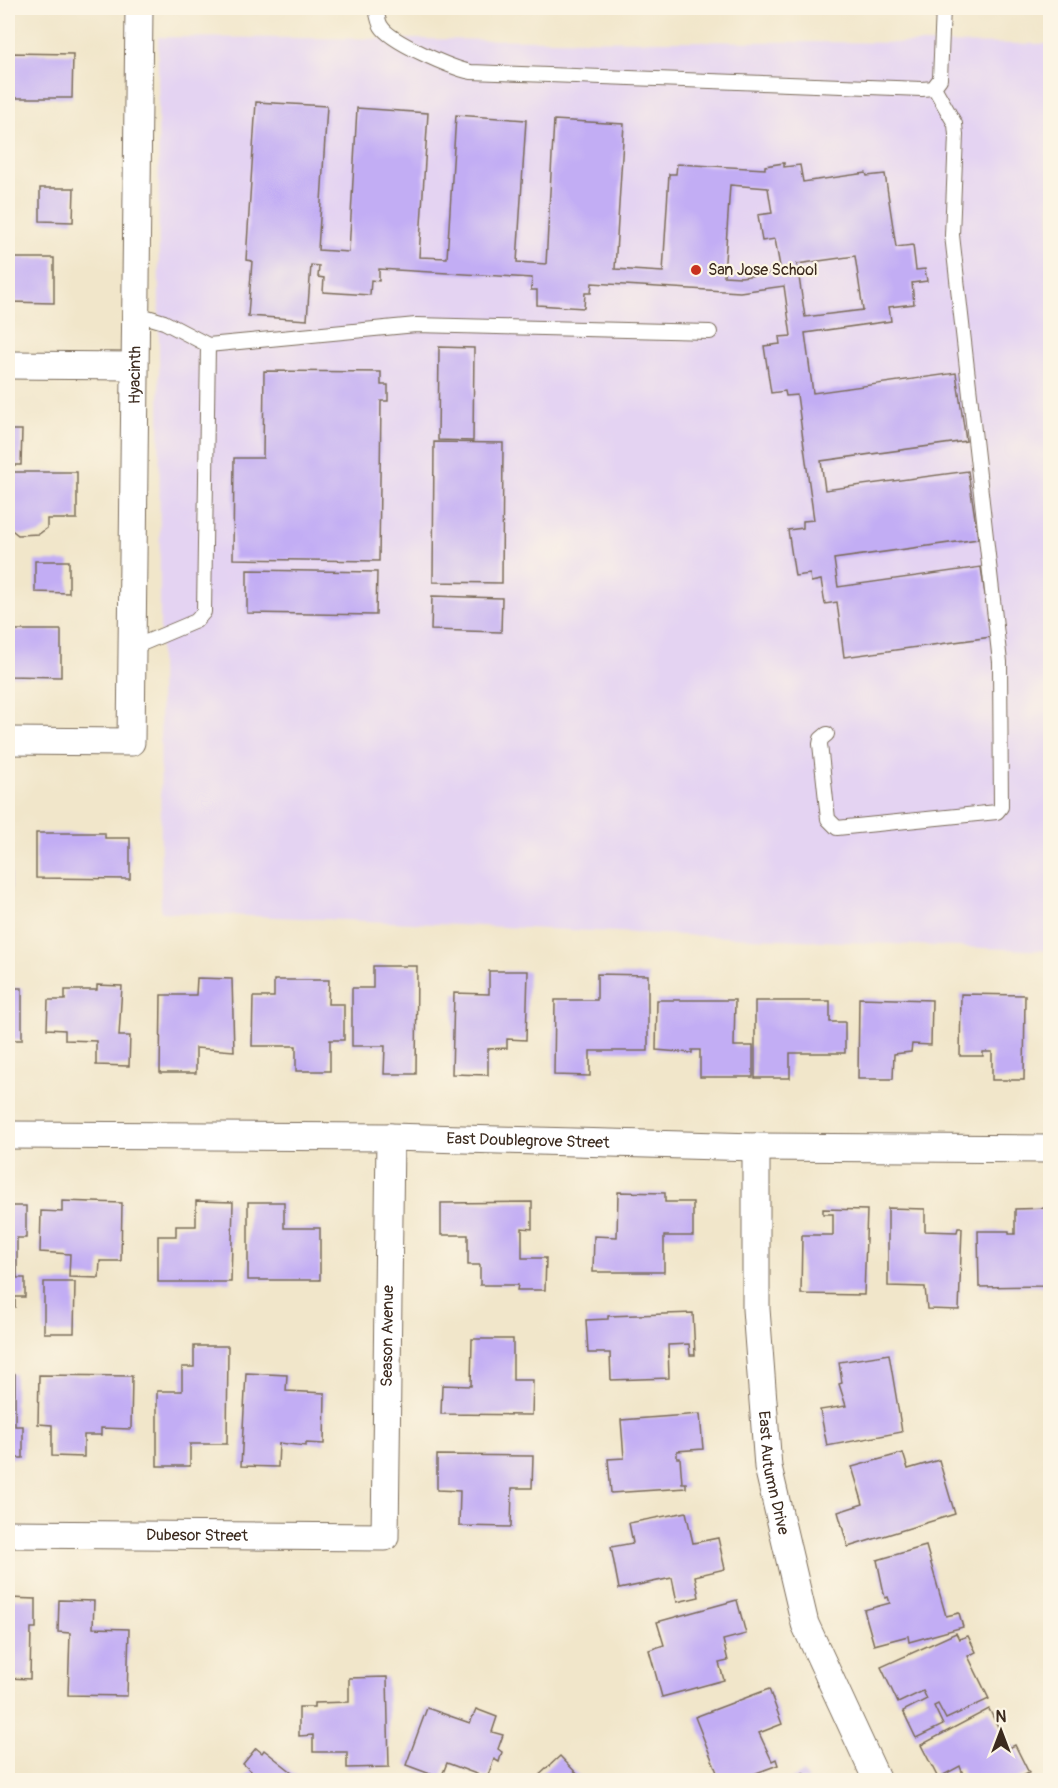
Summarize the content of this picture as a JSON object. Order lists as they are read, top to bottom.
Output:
{
  "streets": {
    "street": [
      "Hyacinth",
      "East Doublegrove Street",
      "Season Avenue",
      "East Autumn Drive",
      "Dubesor Street"
    ]
  },
  "crossings": [
    ["East Doublegrove Street", "Season Avenue"],
    ["East Doublegrove Street", "East Autumn Drive"],
    ["Season Avenue", "Dubesor Street"]
  ],
  "places": ["San Jose School"],
  "north": "top"
}
